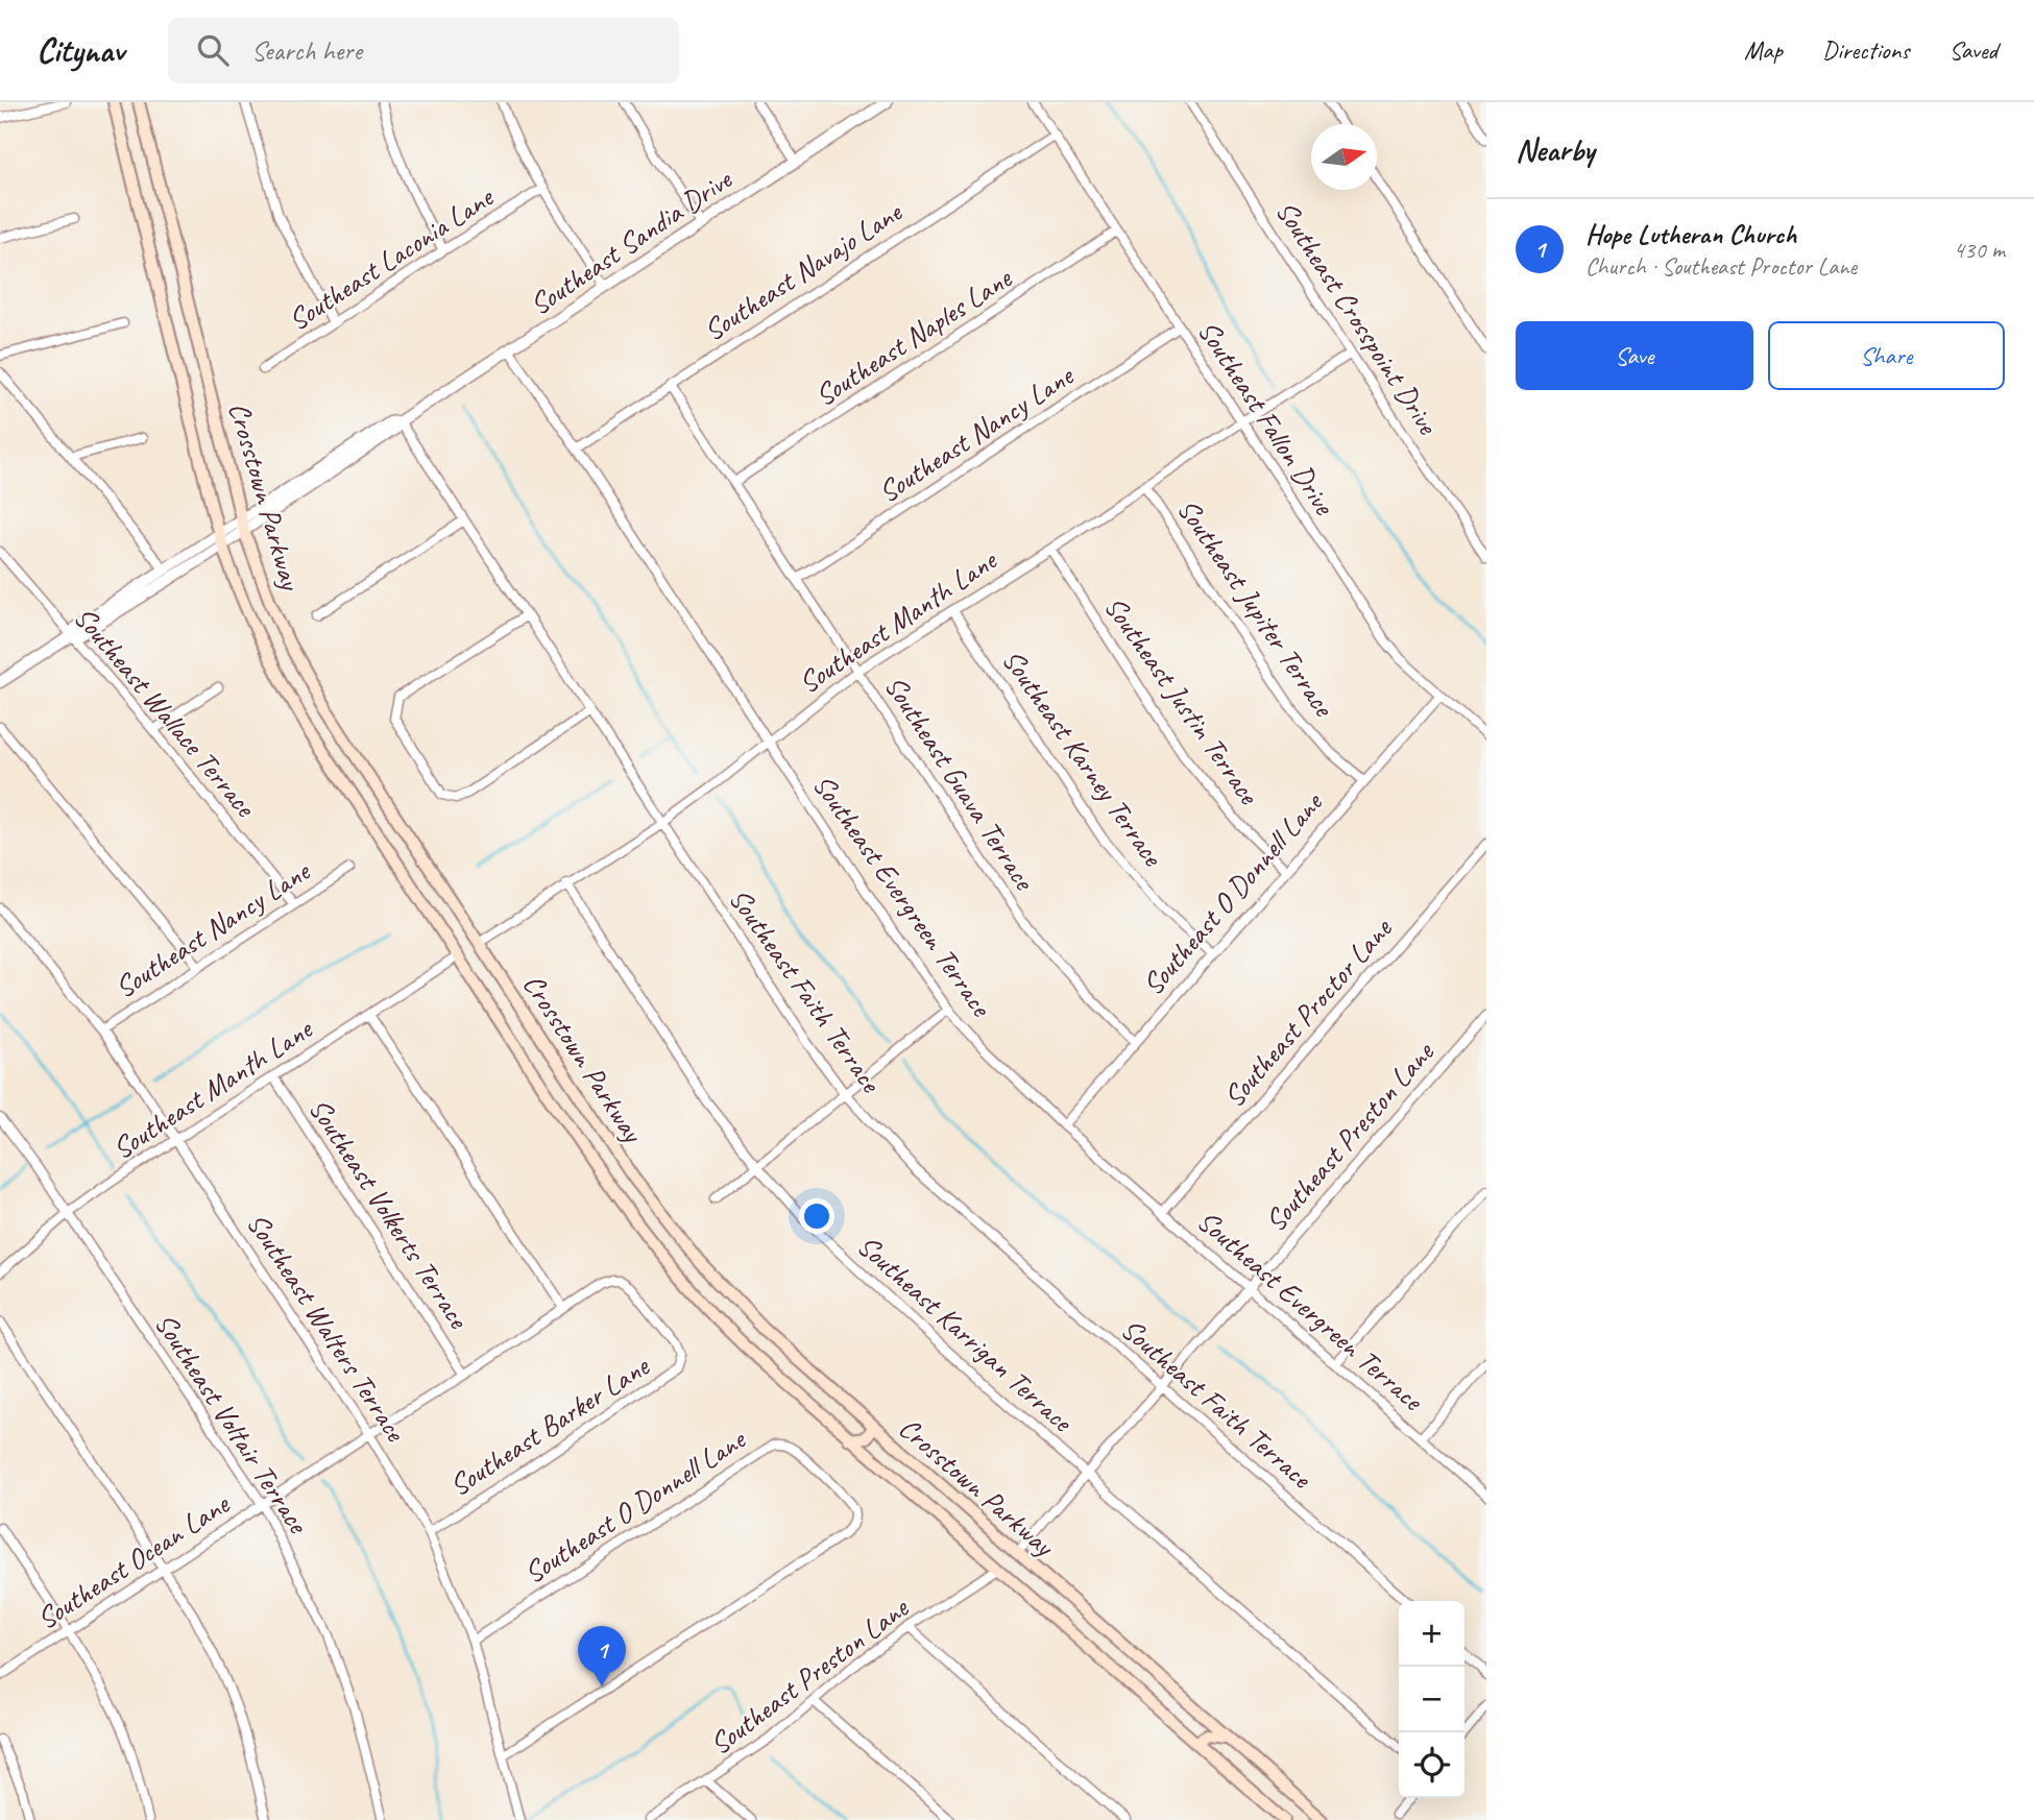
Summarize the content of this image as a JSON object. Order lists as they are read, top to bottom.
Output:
{
  "streets": {
    "main road": ["Crosstown Parkway"],
    "street": [
      "Southeast Sandia Drive",
      "Southeast Laconia Lane",
      "Southeast Navajo Lane",
      "Southeast Crosspoint Drive",
      "Southeast Naples Lane",
      "Southeast Fallon Drive",
      "Southeast Nancy Lane",
      "Southeast Jupiter Terrace",
      "Southeast Manth Lane",
      "Southeast Justin Terrace",
      "Southeast Wallace Terrace",
      "Southeast Karney Terrace",
      "Southeast Guava Terrace",
      "Southeast O Donnell Lane",
      "Southeast Evergreen Terrace",
      "Southeast Faith Terrace",
      "Southeast Proctor Lane",
      "Southeast Preston Lane",
      "Southeast Volkerts Terrace",
      "Southeast Walters Terrace",
      "Southeast Karrigan Terrace",
      "Southeast Voltair Terrace",
      "Southeast Barker Lane",
      "Southeast Ocean Lane"
    ]
  },
  "crossings": [
    ["Southeast Sandia Drive", "Crosstown Parkway"],
    ["Southeast Sandia Drive", "Southeast Wallace Terrace"],
    ["Southeast Sandia Drive", "Southeast Evergreen Terrace"],
    ["Southeast Sandia Drive", "Southeast Faith Terrace"],
    ["Southeast Navajo Lane", "Southeast Fallon Drive"],
    ["Southeast Navajo Lane", "Southeast Guava Terrace"],
    ["Southeast Navajo Lane", "Southeast Evergreen Terrace"],
    ["Southeast Crosspoint Drive", "Southeast Manth Lane"],
    ["Southeast Naples Lane", "Southeast Fallon Drive"],
    ["Southeast Naples Lane", "Southeast Guava Terrace"],
    ["Southeast Fallon Drive", "Southeast Nancy Lane"],
    ["Southeast Fallon Drive", "Southeast Manth Lane"],
    ["Southeast Fallon Drive", "Southeast O Donnell Lane"],
    ["Southeast Nancy Lane", "Southeast Wallace Terrace"],
    ["Southeast Nancy Lane", "Southeast Guava Terrace"],
    ["Southeast Nancy Lane", "Southeast Walters Terrace"],
    ["Crosstown Parkway", "Southeast Manth Lane"],
    ["Crosstown Parkway", "Southeast Preston Lane"],
    ["Southeast Jupiter Terrace", "Southeast Manth Lane"],
    ["Southeast Jupiter Terrace", "Southeast O Donnell Lane"],
    ["Southeast Manth Lane", "Southeast Justin Terrace"],
    ["Southeast Manth Lane", "Southeast Karney Terrace"],
    ["Southeast Manth Lane", "Southeast Guava Terrace"],
    ["Southeast Manth Lane", "Southeast Evergreen Terrace"],
    ["Southeast Manth Lane", "Southeast Faith Terrace"],
    ["Southeast Manth Lane", "Southeast Volkerts Terrace"],
    ["Southeast Manth Lane", "Southeast Walters Terrace"],
    ["Southeast Manth Lane", "Southeast Karrigan Terrace"],
    ["Southeast Manth Lane", "Southeast Voltair Terrace"],
    ["Southeast Justin Terrace", "Southeast O Donnell Lane"],
    ["Southeast Karney Terrace", "Southeast O Donnell Lane"],
    ["Southeast Guava Terrace", "Southeast O Donnell Lane"],
    ["Southeast O Donnell Lane", "Southeast Evergreen Terrace"],
    ["Southeast O Donnell Lane", "Southeast Walters Terrace"],
    ["Southeast Evergreen Terrace", "Southeast Proctor Lane"],
    ["Southeast Evergreen Terrace", "Southeast Preston Lane"],
    ["Southeast Faith Terrace", "Southeast Preston Lane"],
    ["Southeast Preston Lane", "Southeast Karrigan Terrace"],
    ["Southeast Volkerts Terrace", "Southeast Ocean Lane"],
    ["Southeast Walters Terrace", "Southeast Barker Lane"],
    ["Southeast Walters Terrace", "Southeast Ocean Lane"],
    ["Southeast Voltair Terrace", "Southeast Ocean Lane"],
    ["Southeast Barker Lane", "Southeast Ocean Lane"]
  ],
  "north": "right",
  "page": {
    "header": "Citynav",
    "search": "Search here",
    "nav": ["Map", "Directions", "Saved"],
    "heading": "Nearby",
    "list": [
      {
        "mark": "1",
        "name": "Hope Lutheran Church",
        "note": "Church · Southeast Proctor Lane",
        "value": "430 m"
      }
    ],
    "buttons": ["Save", "Share"],
    "map_buttons": ["+", "−"],
    "pins": "1"
  }
}
